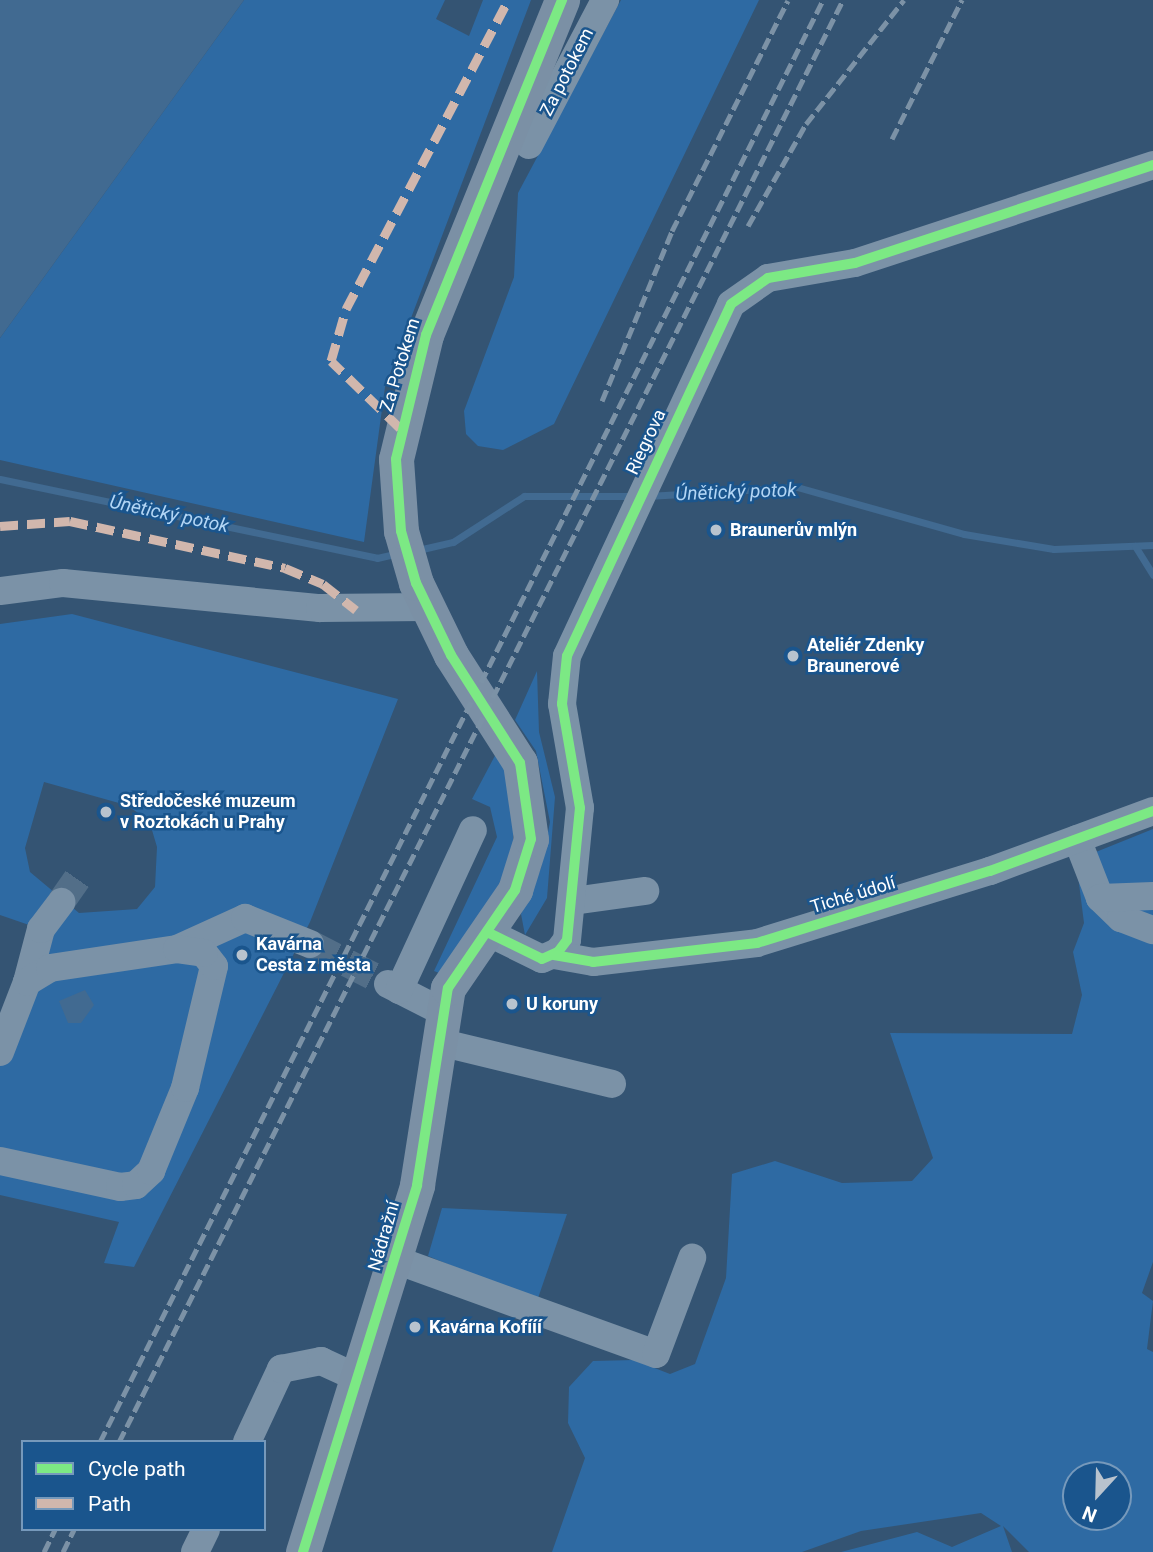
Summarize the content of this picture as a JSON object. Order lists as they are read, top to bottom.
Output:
{
  "streets": {
    "main road": ["Za Potokem", "Nádražní"],
    "street": ["Za potokem", "Riegrova", "Tiché údolí"]
  },
  "crossings": [
    ["Za Potokem", "Nádražní"],
    ["Riegrova", "Tiché údolí"]
  ],
  "water": ["Únětický potok"],
  "places": [
    "Braunerův mlýn",
    "Ateliér Zdenky Braunerové",
    "Středočeské muzeum v Roztokách u Prahy",
    "Kavárna Cesta z města",
    "U koruny",
    "Kavárna Kofííí"
  ],
  "legend": ["Cycle path", "Path"],
  "north": "bottom"
}
